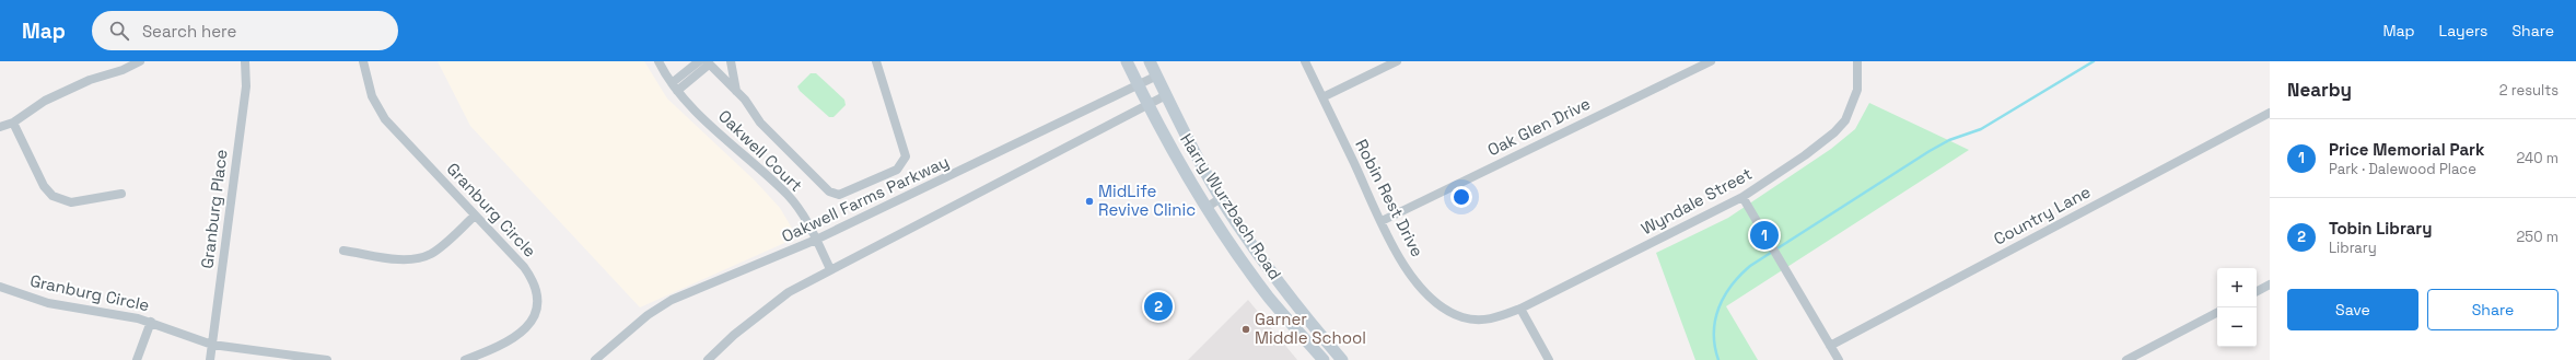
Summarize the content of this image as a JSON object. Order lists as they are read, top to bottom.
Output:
{
  "streets": {
    "main road": ["Harry Wurzbach Road"],
    "street": [
      "Oak Glen Drive",
      "Oakwell Court",
      "Robin Rest Drive",
      "Oakwell Farms Parkway",
      "Wyndale Street",
      "Granburg Place",
      "Granburg Circle",
      "Country Lane"
    ]
  },
  "crossings": [
    ["Oak Glen Drive", "Robin Rest Drive"],
    ["Oakwell Court", "Oakwell Farms Parkway"],
    ["Robin Rest Drive", "Wyndale Street"],
    ["Oakwell Farms Parkway", "Harry Wurzbach Road"],
    ["Granburg Place", "Granburg Circle"]
  ],
  "places": ["MidLife Revive Clinic", "Garner Middle School"],
  "page": {
    "header": "Map",
    "search": "Search here",
    "nav": ["Map", "Layers", "Share"],
    "heading": ["Nearby", "2 results"],
    "list": [
      {
        "mark": "1",
        "name": "Price Memorial Park",
        "note": "Park · Dalewood Place",
        "value": "240 m"
      },
      {
        "mark": "2",
        "name": "Tobin Library",
        "note": "Library",
        "value": "250 m"
      }
    ],
    "pins": ["1", "2"],
    "map_buttons": ["+", "−"],
    "buttons": ["Save", "Share"]
  }
}
